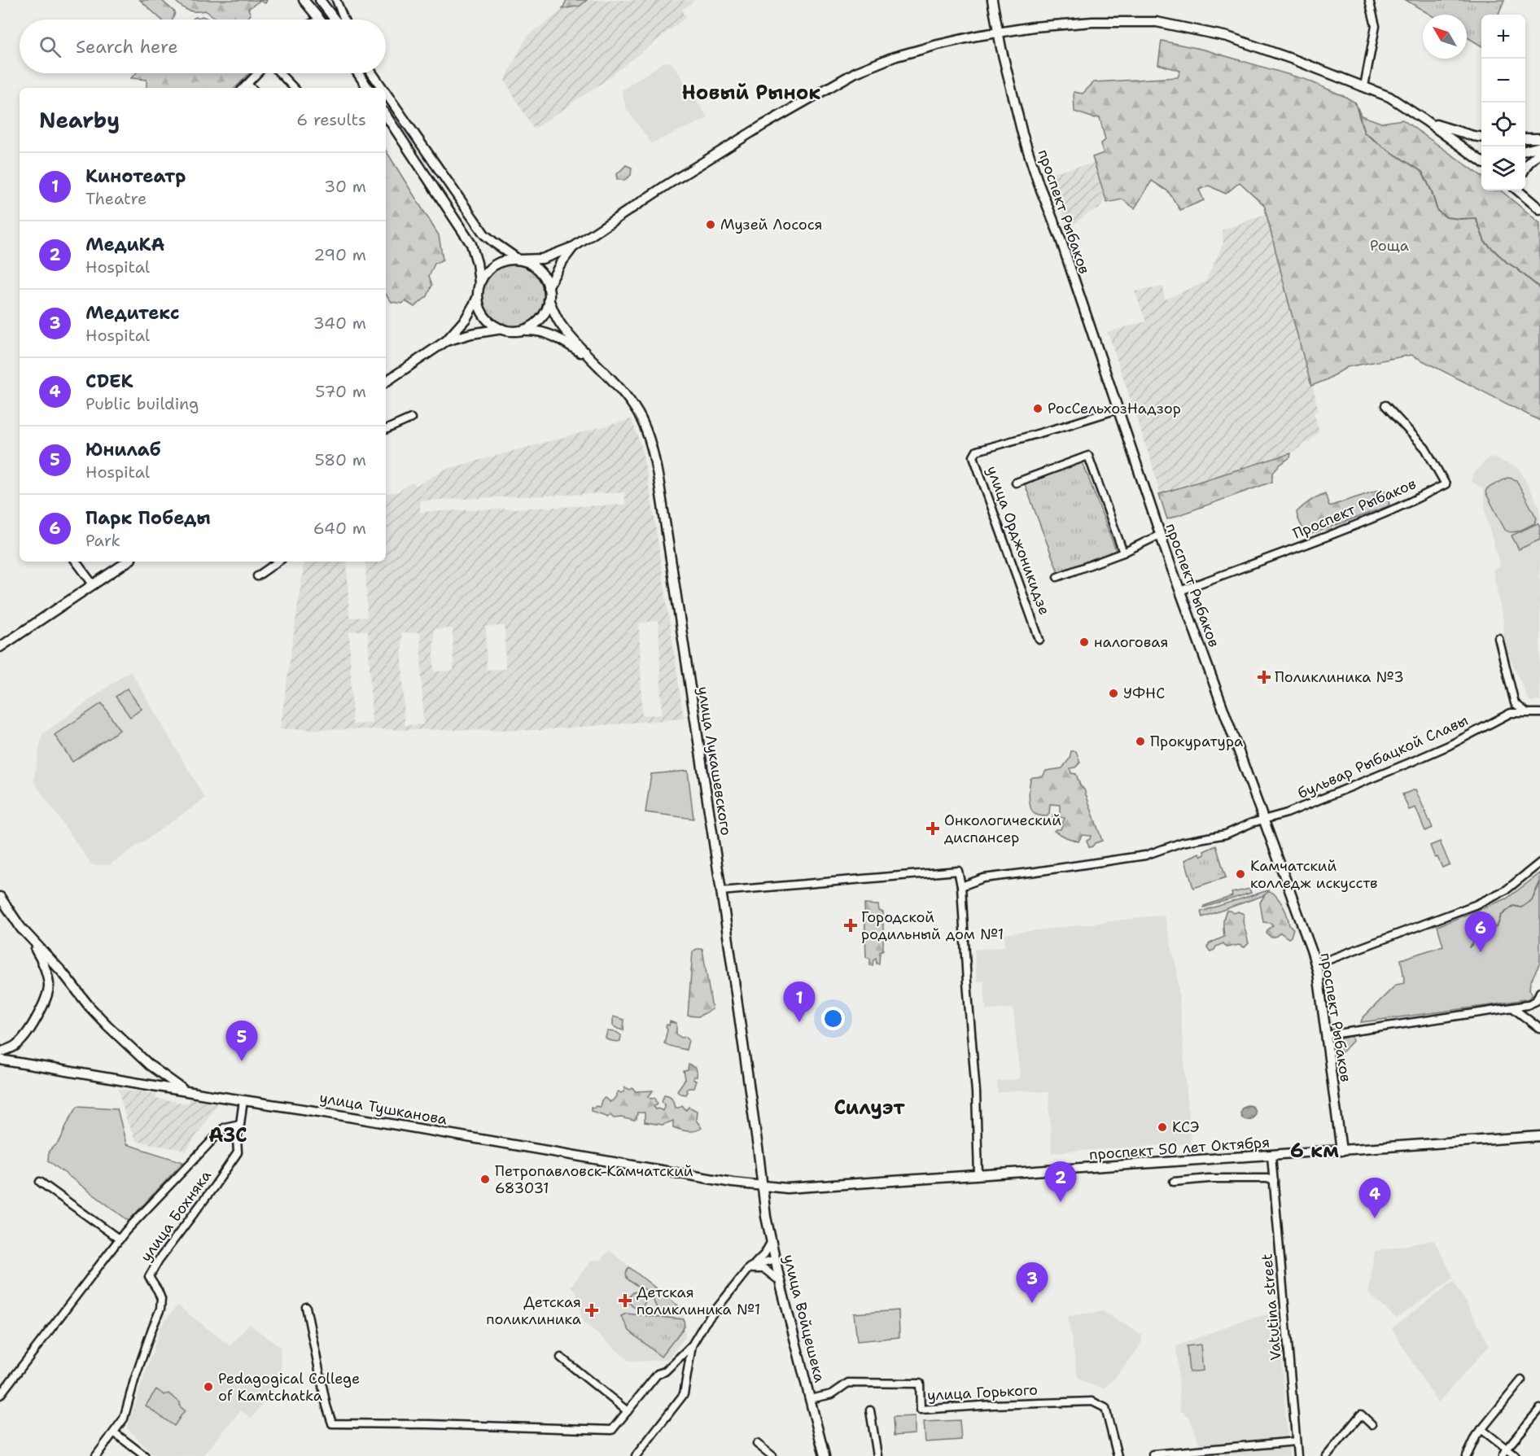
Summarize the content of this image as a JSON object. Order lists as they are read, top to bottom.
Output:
{
  "streets": {
    "main road": [
      "проспект Рыбаков",
      "улица Лукашевского",
      "улица Тушканова",
      "проспект 50 лет Октября",
      "улица Войцешека"
    ],
    "street": [
      "Проспект Рыбаков",
      "улица Орджоникидзе",
      "бульвар Рыбацкой Славы",
      "улица Бохняка",
      "Vatutina street",
      "улица Горького"
    ]
  },
  "crossings": [
    ["проспект Рыбаков", "Проспект Рыбаков"],
    ["проспект Рыбаков", "улица Орджоникидзе"],
    ["проспект Рыбаков", "бульвар Рыбацкой Славы"],
    ["проспект Рыбаков", "проспект 50 лет Октября"],
    ["улица Лукашевского", "улица Тушканова"],
    ["улица Лукашевского", "проспект 50 лет Октября"],
    ["улица Лукашевского", "улица Войцешека"],
    ["улица Тушканова", "проспект 50 лет Октября"],
    ["улица Тушканова", "улица Бохняка"],
    ["улица Тушканова", "улица Войцешека"],
    ["проспект 50 лет Октября", "Vatutina street"],
    ["проспект 50 лет Октября", "улица Войцешека"],
    ["улица Войцешека", "улица Горького"]
  ],
  "districts": [
    "Новый Рынок",
    "Силуэт",
    "АЗС",
    "6 км"
  ],
  "parks": ["Роща"],
  "places": {
    "other": [
      "Музей Лосося",
      "РосСельхозНадзор",
      "налоговая",
      "УФНС",
      "Прокуратура",
      "Камчатский колледж искусств",
      "КСЭ",
      "Петропавловск-Камчатский 683031",
      "Pedagogical College of Kamtchatka"
    ],
    "health": [
      "Поликлиника №3",
      "Онкологический диспансер",
      "Городской родильный дом №1",
      "Детская поликлиника №1",
      "Детская поликлиника"
    ]
  },
  "north": "top left",
  "page": {
    "map_buttons": ["+", "−"],
    "search": "Search here",
    "heading": ["Nearby", "6 results"],
    "list": [
      {
        "mark": "1",
        "name": "Кинотеатр",
        "note": "Theatre",
        "value": "30 m"
      },
      {
        "mark": "2",
        "name": "МедиКА",
        "note": "Hospital",
        "value": "290 m"
      },
      {
        "mark": "3",
        "name": "Медитекс",
        "note": "Hospital",
        "value": "340 m"
      },
      {
        "mark": "4",
        "name": "CDEK",
        "note": "Public building",
        "value": "570 m"
      },
      {
        "mark": "5",
        "name": "Юнилаб",
        "note": "Hospital",
        "value": "580 m"
      },
      {
        "mark": "6",
        "name": "Парк Победы",
        "note": "Park",
        "value": "640 m"
      }
    ],
    "pins": [
      "6",
      "1",
      "5",
      "2",
      "4",
      "3"
    ]
  }
}
